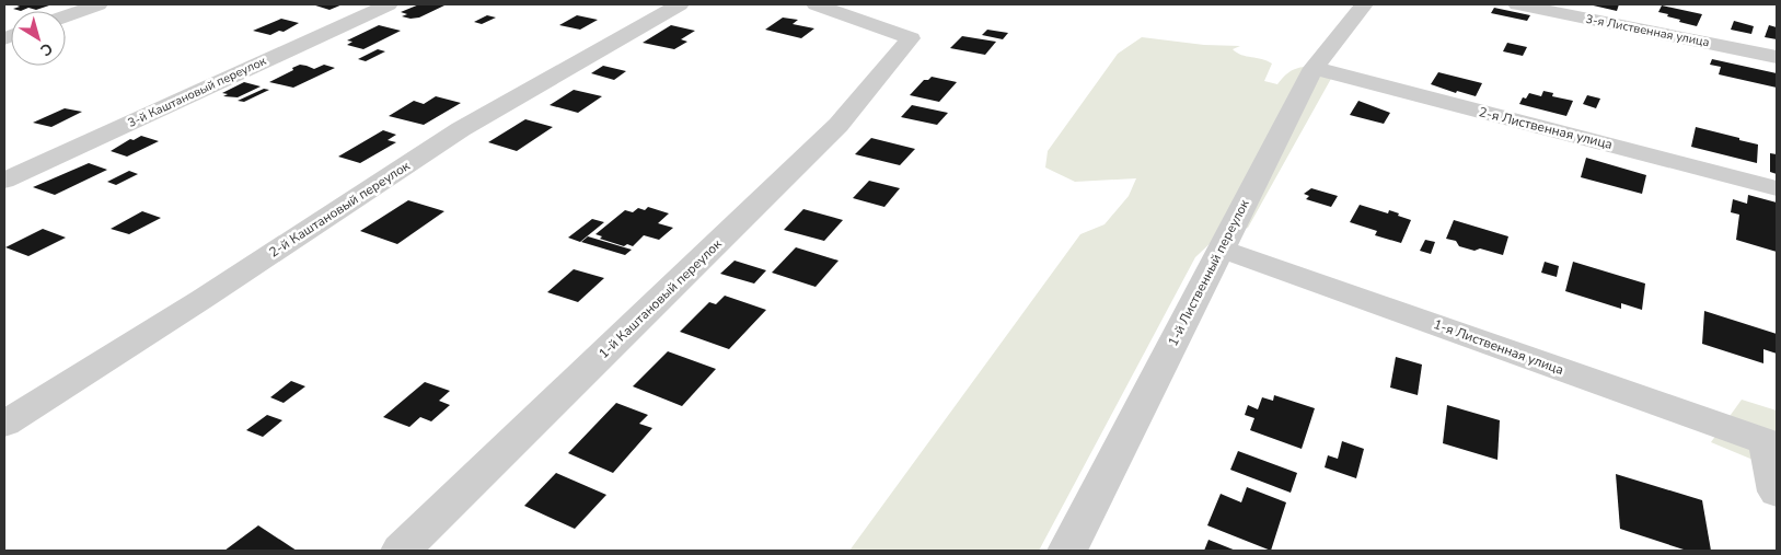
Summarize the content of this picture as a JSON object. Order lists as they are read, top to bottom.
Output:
{
  "streets": {
    "street": [
      "3-я Лиственная улица",
      "3-й Каштановый переулок",
      "2-я Лиственная улица",
      "2-й Каштановый переулок",
      "1-й Лиственный переулок",
      "1-й Каштановый переулок",
      "1-я Лиственная улица"
    ]
  },
  "crossings": [
    ["2-я Лиственная улица", "1-й Лиственный переулок"],
    ["1-й Лиственный переулок", "1-я Лиственная улица"]
  ],
  "north": "bottom right"
}
